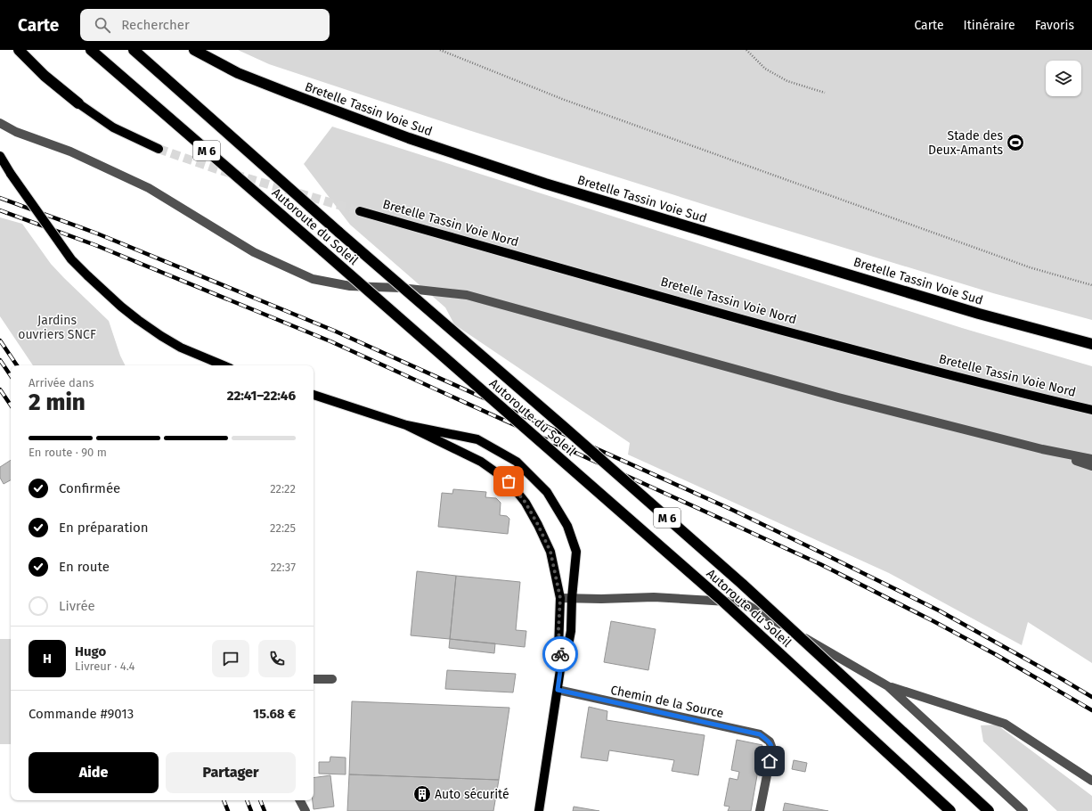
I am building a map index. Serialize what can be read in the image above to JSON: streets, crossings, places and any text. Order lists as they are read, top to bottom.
{
  "streets": {
    "highway": ["Bretelle Tassin Voie Sud", "M 6", "Autoroute du Soleil"],
    "main road": ["Bretelle Tassin Voie Nord"],
    "street": ["Chemin de la Source"]
  },
  "parks": ["Jardins ouvriers SNCF"],
  "places": {
    "sports": ["Stade des Deux-Amants"],
    "building": ["Auto sécurité"]
  },
  "page": {
    "header": "Carte",
    "search": "Rechercher",
    "nav": ["Carte", "Itinéraire", "Favoris"],
    "heading": ["2 min", "Arrivée dans", "22:41–22:46"],
    "panel": [
      "Hugo",
      "Livreur · 4.4",
      "Commande #9013",
      "15.68 €"
    ],
    "bar": "En route · 90 m",
    "list": [
      ["Confirmée", "22:22"],
      ["En préparation", "22:25"],
      ["En route", "22:37"],
      "Livrée"
    ],
    "round": "H",
    "buttons": ["Aide", "Partager"]
  }
}
